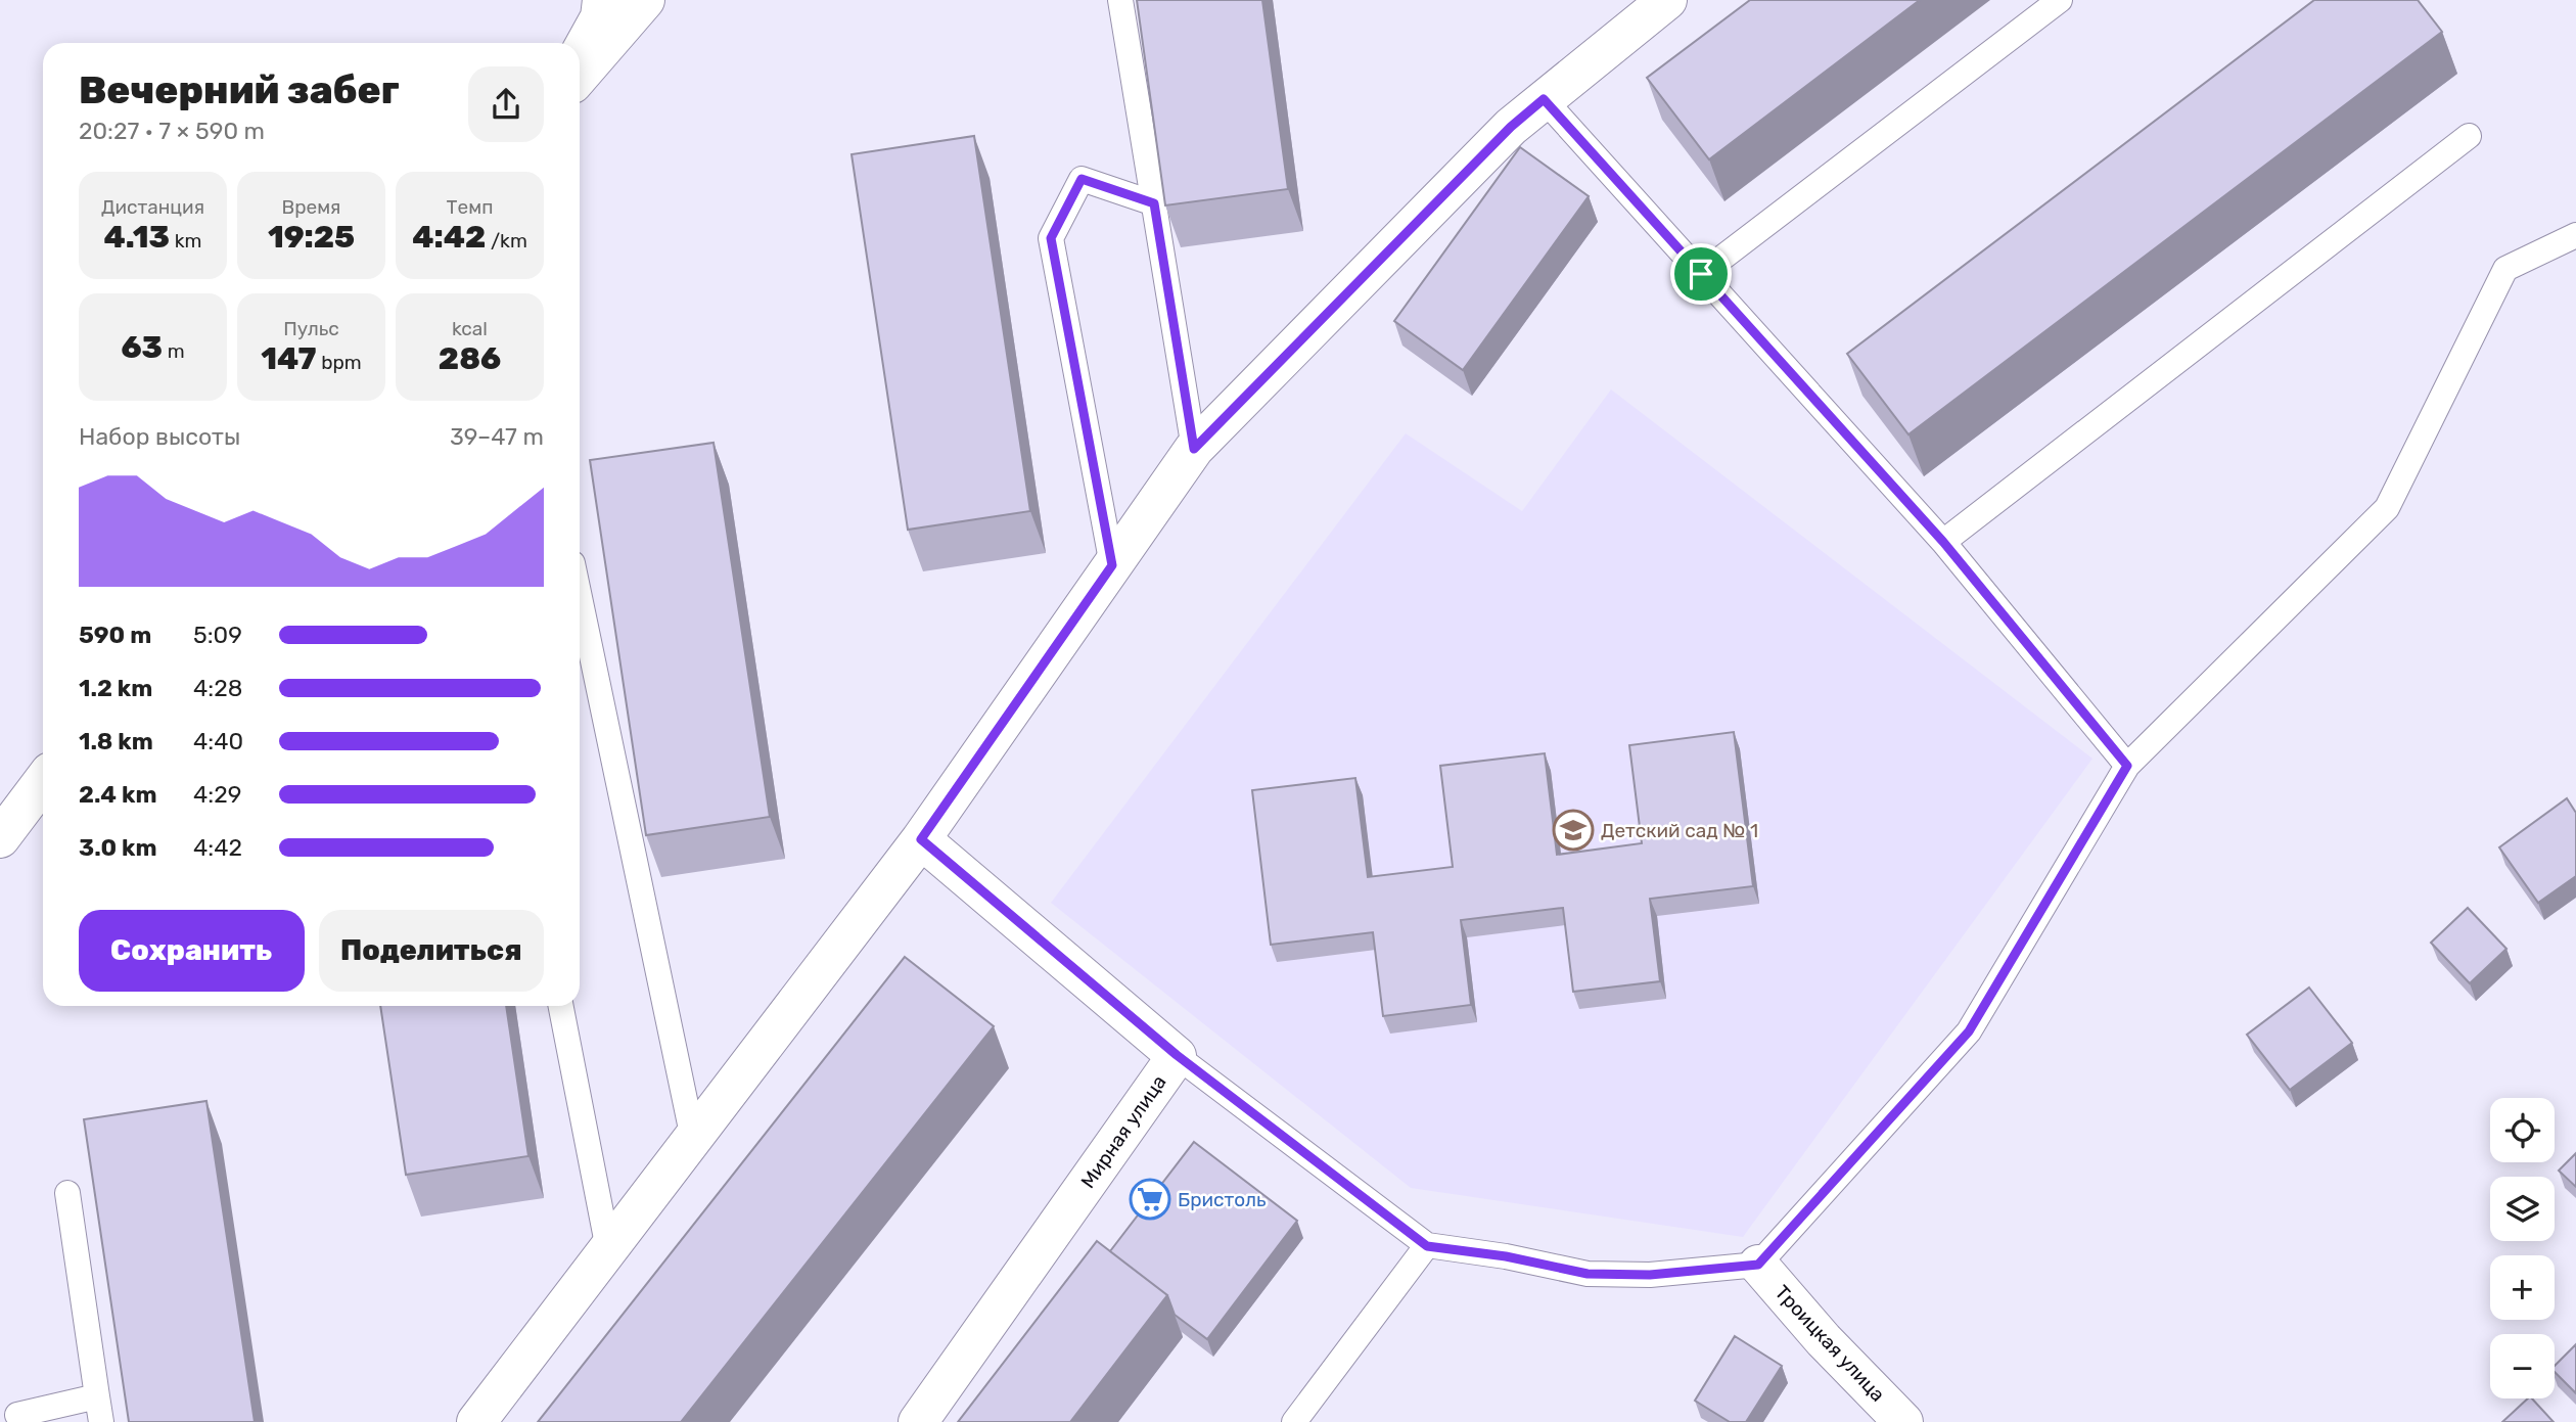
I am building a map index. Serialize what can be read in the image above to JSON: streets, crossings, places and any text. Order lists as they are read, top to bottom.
{
  "streets": {
    "street": ["Мирная улица", "Троицкая улица"]
  },
  "places": {
    "school or university": ["Детский сад № 1"],
    "supermarket": ["Бристоль"]
  },
  "page": {
    "heading": ["Вечерний забег", "20:27 · 7 × 590 m"],
    "stats": [
      ["Дистанция", "4.13 km"],
      ["Время", "19:25"],
      ["Темп", "4:42 /km"],
      ["63 m"],
      ["Пульс", "147 bpm"],
      ["kcal", "286"]
    ],
    "chart": ["Набор высоты", "39–47 m"],
    "list": [
      {
        "name": "590 m",
        "note": "5:09"
      },
      {
        "name": "1.2 km",
        "note": "4:28"
      },
      {
        "name": "1.8 km",
        "note": "4:40"
      },
      {
        "name": "2.4 km",
        "note": "4:29"
      },
      {
        "name": "3.0 km",
        "note": "4:42"
      }
    ],
    "buttons": ["Сохранить", "Поделиться"],
    "map_buttons": ["+", "−"]
  }
}
